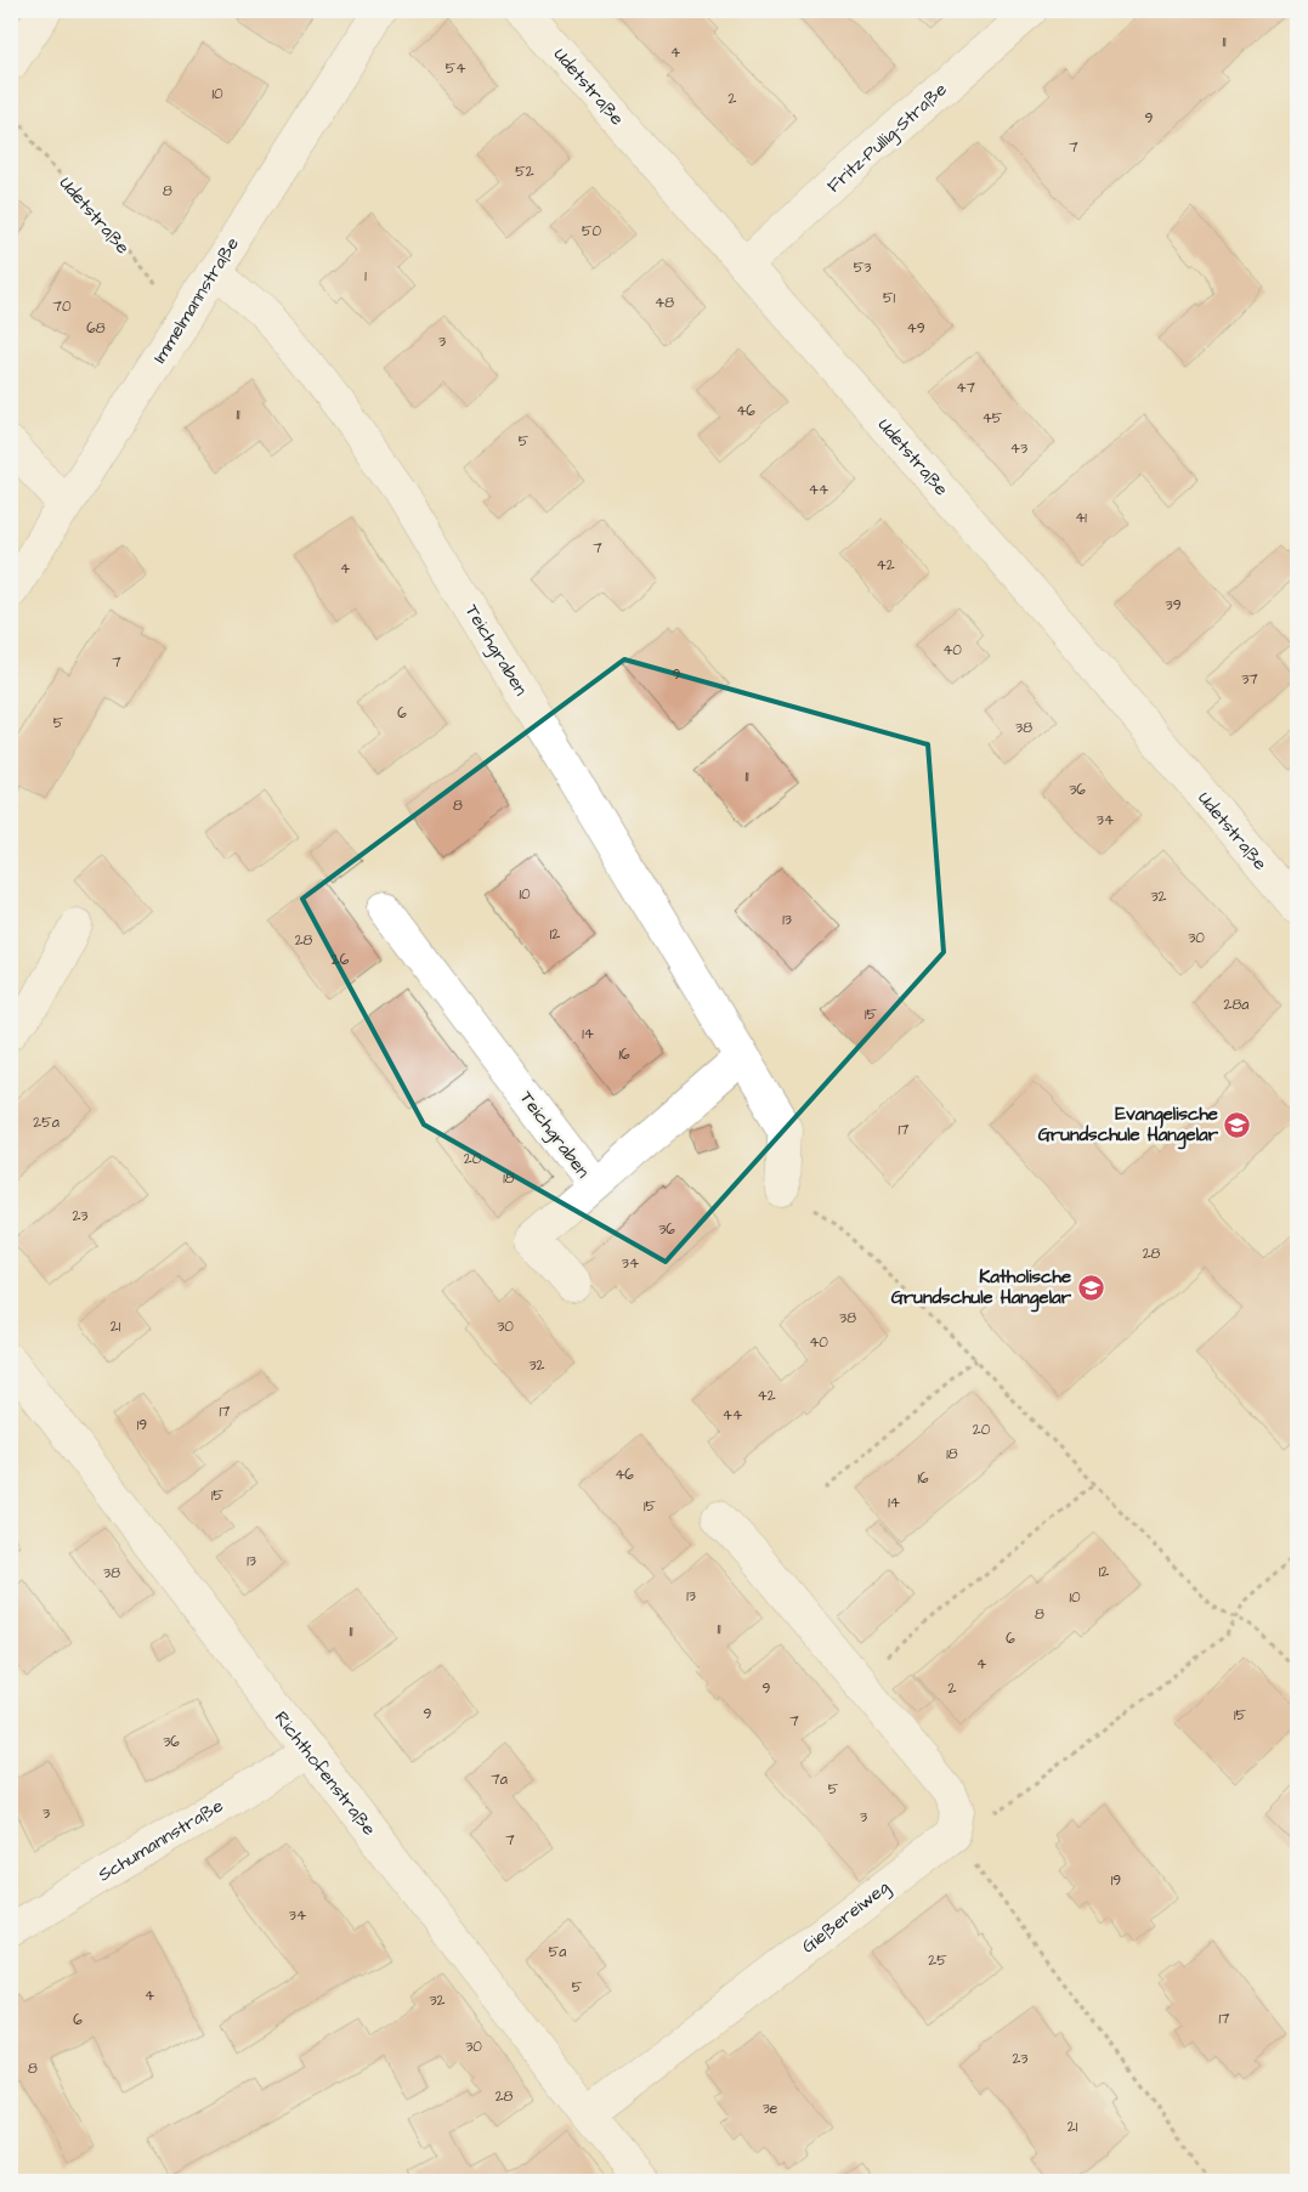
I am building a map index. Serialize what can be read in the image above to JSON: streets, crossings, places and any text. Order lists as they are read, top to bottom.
{
  "streets": {
    "street": [
      "Udetstraße",
      "Fritz-Pullig-Straße",
      "Immelmannstraße",
      "Teichgraben",
      "Richthofenstraße",
      "Schumannstraße",
      "Gießereiweg"
    ]
  },
  "crossings": [
    ["Udetstraße", "Fritz-Pullig-Straße"],
    ["Udetstraße", "Immelmannstraße"],
    ["Immelmannstraße", "Teichgraben"],
    ["Richthofenstraße", "Schumannstraße"],
    ["Richthofenstraße", "Gießereiweg"]
  ],
  "places": {
    "school or university": ["Evangelische Grundschule Hangelar", "Katholische Grundschule Hangelar"]
  },
  "house_numbers": [
    "11",
    "4",
    "54",
    "10",
    "2",
    "9",
    "7",
    "52",
    "8",
    "50",
    "53",
    "1",
    "51",
    "48",
    "70",
    "68",
    "49",
    "3",
    "47",
    "46",
    "11",
    "45",
    "5",
    "43",
    "44",
    "41",
    "7",
    "42",
    "4",
    "39",
    "40",
    "7",
    "9",
    "37",
    "6",
    "5",
    "38",
    "11",
    "36",
    "8",
    "34",
    "10",
    "32",
    "13",
    "12",
    "30",
    "28",
    "26",
    "28a",
    "15",
    "14",
    "16",
    "25a",
    "17",
    "20",
    "18",
    "23",
    "36",
    "28",
    "34",
    "38",
    "21",
    "30",
    "40",
    "32",
    "42",
    "17",
    "44",
    "19",
    "20",
    "18",
    "46",
    "16",
    "15",
    "14",
    "15",
    "13",
    "12",
    "38",
    "13",
    "10",
    "8",
    "11",
    "11",
    "6",
    "4",
    "9",
    "2",
    "9",
    "15",
    "7",
    "36",
    "7a",
    "5",
    "3",
    "3",
    "7",
    "19",
    "34",
    "5a",
    "25",
    "5",
    "4",
    "32",
    "17",
    "6",
    "30",
    "23",
    "8",
    "28",
    "3e",
    "21"
  ]
}
